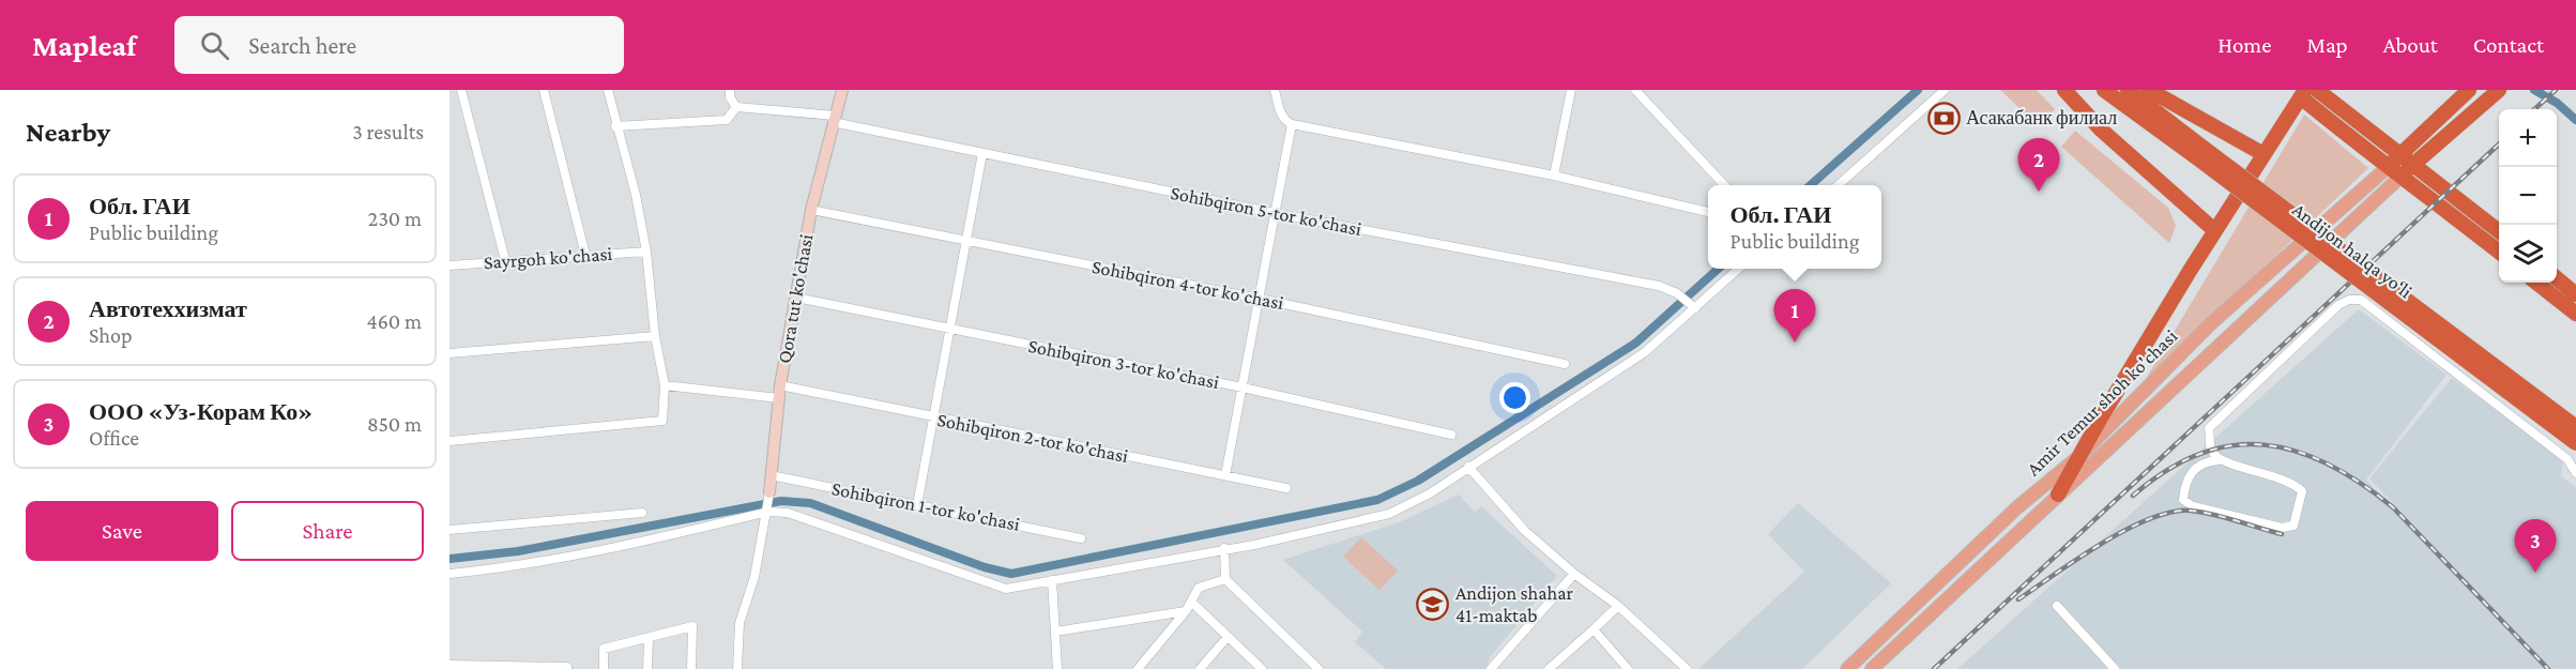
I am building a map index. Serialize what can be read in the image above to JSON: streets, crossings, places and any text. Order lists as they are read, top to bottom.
{
  "streets": {
    "highway": ["Andijon halqa yo‘li"],
    "main road": ["Amir Temur shoh ko'chasi"],
    "street": [
      "Sohibqiron 5-tor ko'chasi",
      "Sayrgoh ko'chasi",
      "Sohibqiron 4-tor ko'chasi",
      "Qora tut ko'chasi",
      "Sohibqiron 3-tor ko'chasi",
      "Sohibqiron 2-tor ko'chasi",
      "Sohibqiron 1-tor ko'chasi"
    ]
  },
  "crossings": [
    ["Sohibqiron 5-tor ko'chasi", "Qora tut ko'chasi"],
    ["Sohibqiron 4-tor ko'chasi", "Qora tut ko'chasi"],
    ["Qora tut ko'chasi", "Sohibqiron 3-tor ko'chasi"],
    ["Qora tut ko'chasi", "Sohibqiron 2-tor ko'chasi"],
    ["Qora tut ko'chasi", "Sohibqiron 1-tor ko'chasi"]
  ],
  "places": {
    "bank": ["Асакабанк филиал"],
    "school or university": ["Andijon shahar 41-maktab"]
  },
  "page": {
    "header": "Mapleaf",
    "search": "Search here",
    "nav": [
      "Home",
      "Map",
      "About",
      "Contact"
    ],
    "heading": ["Nearby", "3 results"],
    "map_buttons": ["+", "−"],
    "pins": ["2", "1", "3"],
    "list": [
      {
        "mark": "1",
        "name": "Обл. ГАИ",
        "note": "Public building",
        "value": "230 m"
      },
      {
        "mark": "2",
        "name": "Автотеххизмат",
        "note": "Shop",
        "value": "460 m"
      },
      {
        "mark": "3",
        "name": "ООО «Уз-Корам Ко»",
        "note": "Office",
        "value": "850 m"
      }
    ],
    "popup": ["Обл. ГАИ", "Public building"],
    "buttons": ["Save", "Share"]
  }
}
